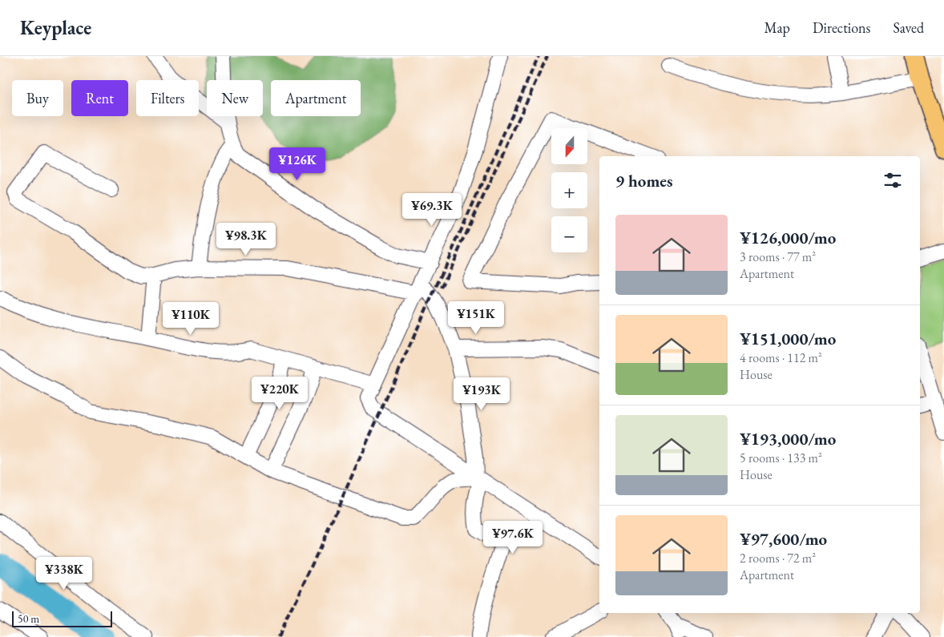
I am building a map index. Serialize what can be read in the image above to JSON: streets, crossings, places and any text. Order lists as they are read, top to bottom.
{
  "scale_bar": "50 m",
  "north": "bottom",
  "page": {
    "header": "Keyplace",
    "nav": ["Map", "Directions", "Saved"],
    "chip": [
      "Buy",
      "Rent",
      "Filters",
      "New",
      "Apartment"
    ],
    "map_buttons": ["+", "−"],
    "price": [
      "¥126K",
      "¥69.3K",
      "¥98.3K",
      "¥151K",
      "¥110K",
      "¥220K",
      "¥193K",
      "¥97.6K",
      "¥338K"
    ],
    "heading": "9 homes",
    "list": [
      {
        "name": "¥126,000/mo",
        "note": "3 rooms · 77 m² · Apartment"
      },
      {
        "name": "¥151,000/mo",
        "note": "4 rooms · 112 m² · House"
      },
      {
        "name": "¥193,000/mo",
        "note": "5 rooms · 133 m² · House"
      },
      {
        "name": "¥97,600/mo",
        "note": "2 rooms · 72 m² · Apartment"
      }
    ],
    "scale": "50 m"
  }
}
